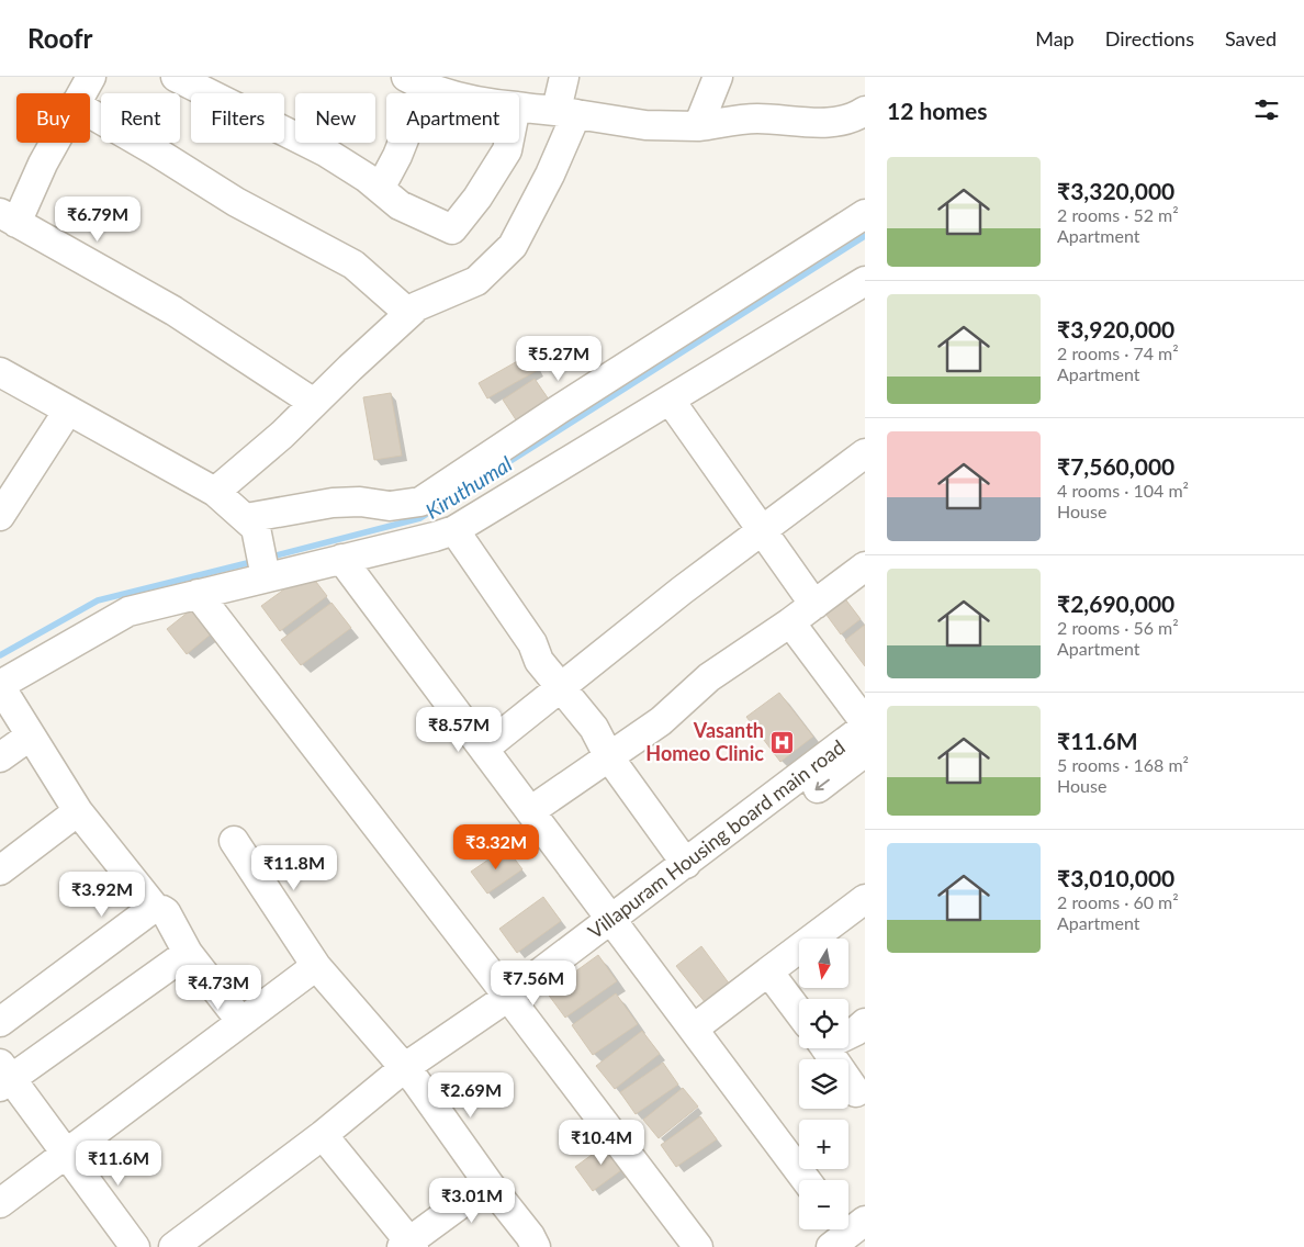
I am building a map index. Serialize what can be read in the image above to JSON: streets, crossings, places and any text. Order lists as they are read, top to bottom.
{
  "streets": {
    "street": ["Villapuram Housing board main road"]
  },
  "water": ["Kiruthumal"],
  "places": {
    "hospital": ["Vasanth Homeo Clinic"]
  },
  "north": "bottom",
  "page": {
    "header": "Roofr",
    "nav": ["Map", "Directions", "Saved"],
    "heading": "12 homes",
    "chip": [
      "Buy",
      "Rent",
      "Filters",
      "New",
      "Apartment"
    ],
    "list": [
      {
        "name": "₹3,320,000",
        "note": "2 rooms · 52 m² · Apartment"
      },
      {
        "name": "₹3,920,000",
        "note": "2 rooms · 74 m² · Apartment"
      },
      {
        "name": "₹7,560,000",
        "note": "4 rooms · 104 m² · House"
      },
      {
        "name": "₹2,690,000",
        "note": "2 rooms · 56 m² · Apartment"
      },
      {
        "name": "₹11.6M",
        "note": "5 rooms · 168 m² · House"
      },
      {
        "name": "₹3,010,000",
        "note": "2 rooms · 60 m² · Apartment"
      }
    ],
    "price": [
      "₹6.79M",
      "₹5.27M",
      "₹8.57M",
      "₹3.32M",
      "₹11.8M",
      "₹3.92M",
      "₹7.56M",
      "₹4.73M",
      "₹2.69M",
      "₹10.4M",
      "₹11.6M",
      "₹3.01M"
    ],
    "map_buttons": ["+", "−"]
  }
}
